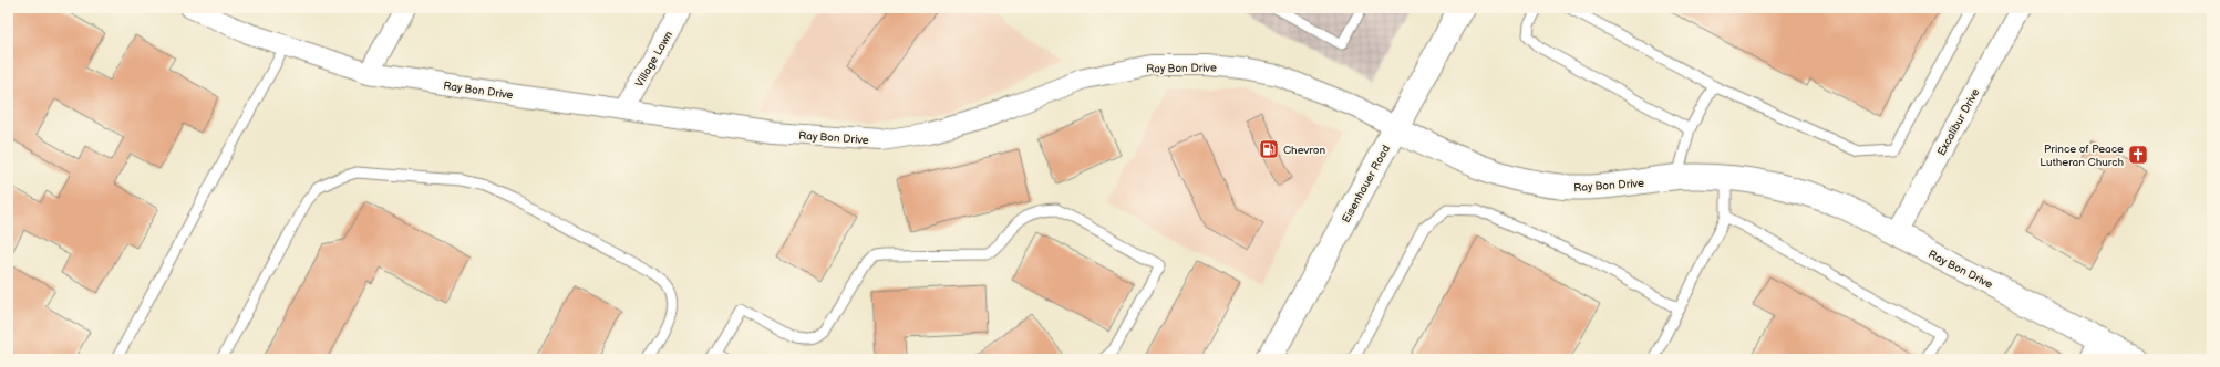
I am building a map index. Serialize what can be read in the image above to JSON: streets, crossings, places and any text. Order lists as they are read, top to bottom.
{
  "streets": {
    "street": [
      "Village Lawn",
      "Ray Bon Drive",
      "Excalibur Drive",
      "Eisenhauer Road"
    ]
  },
  "crossings": [
    ["Village Lawn", "Ray Bon Drive"],
    ["Ray Bon Drive", "Excalibur Drive"],
    ["Ray Bon Drive", "Eisenhauer Road"]
  ],
  "places": {
    "fuel station": ["Chevron"],
    "church": ["Prince of Peace Lutheran Church"]
  }
}
